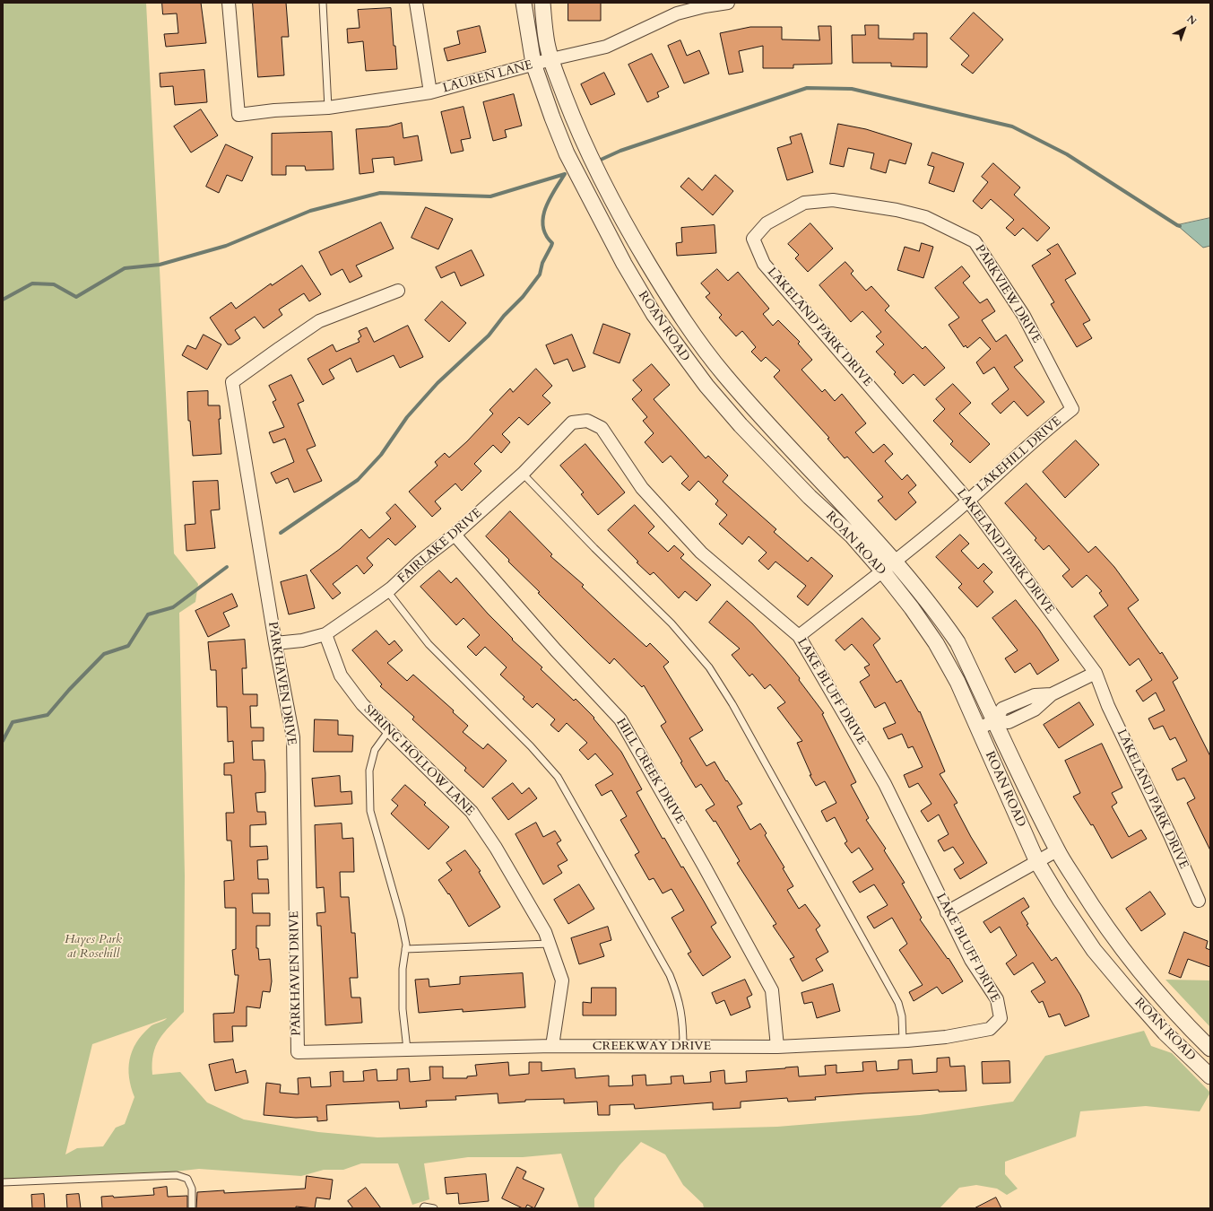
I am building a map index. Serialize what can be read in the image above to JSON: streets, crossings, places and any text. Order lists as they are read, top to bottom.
{
  "streets": {
    "street": [
      "LAUREN LANE",
      "PARKVIEW DRIVE",
      "ROAN ROAD",
      "LAKELAND PARK DRIVE",
      "LAKEHILL DRIVE",
      "FAIRLAKE DRIVE",
      "PARKHAVEN DRIVE",
      "LAKE BLUFF DRIVE",
      "SPRING HOLLOW LANE",
      "HILL CREEK DRIVE",
      "CREEKWAY DRIVE"
    ]
  },
  "crossings": [
    ["LAUREN LANE", "ROAN ROAD"],
    ["PARKVIEW DRIVE", "LAKELAND PARK DRIVE"],
    ["PARKVIEW DRIVE", "LAKEHILL DRIVE"],
    ["ROAN ROAD", "LAKEHILL DRIVE"],
    ["LAKELAND PARK DRIVE", "LAKEHILL DRIVE"],
    ["LAKEHILL DRIVE", "LAKE BLUFF DRIVE"],
    ["FAIRLAKE DRIVE", "PARKHAVEN DRIVE"],
    ["FAIRLAKE DRIVE", "LAKE BLUFF DRIVE"],
    ["FAIRLAKE DRIVE", "SPRING HOLLOW LANE"],
    ["FAIRLAKE DRIVE", "HILL CREEK DRIVE"],
    ["PARKHAVEN DRIVE", "CREEKWAY DRIVE"],
    ["LAKE BLUFF DRIVE", "CREEKWAY DRIVE"],
    ["SPRING HOLLOW LANE", "CREEKWAY DRIVE"],
    ["HILL CREEK DRIVE", "CREEKWAY DRIVE"]
  ],
  "parks": ["Hayes Park at Rosehill"],
  "north": "top right"
}
